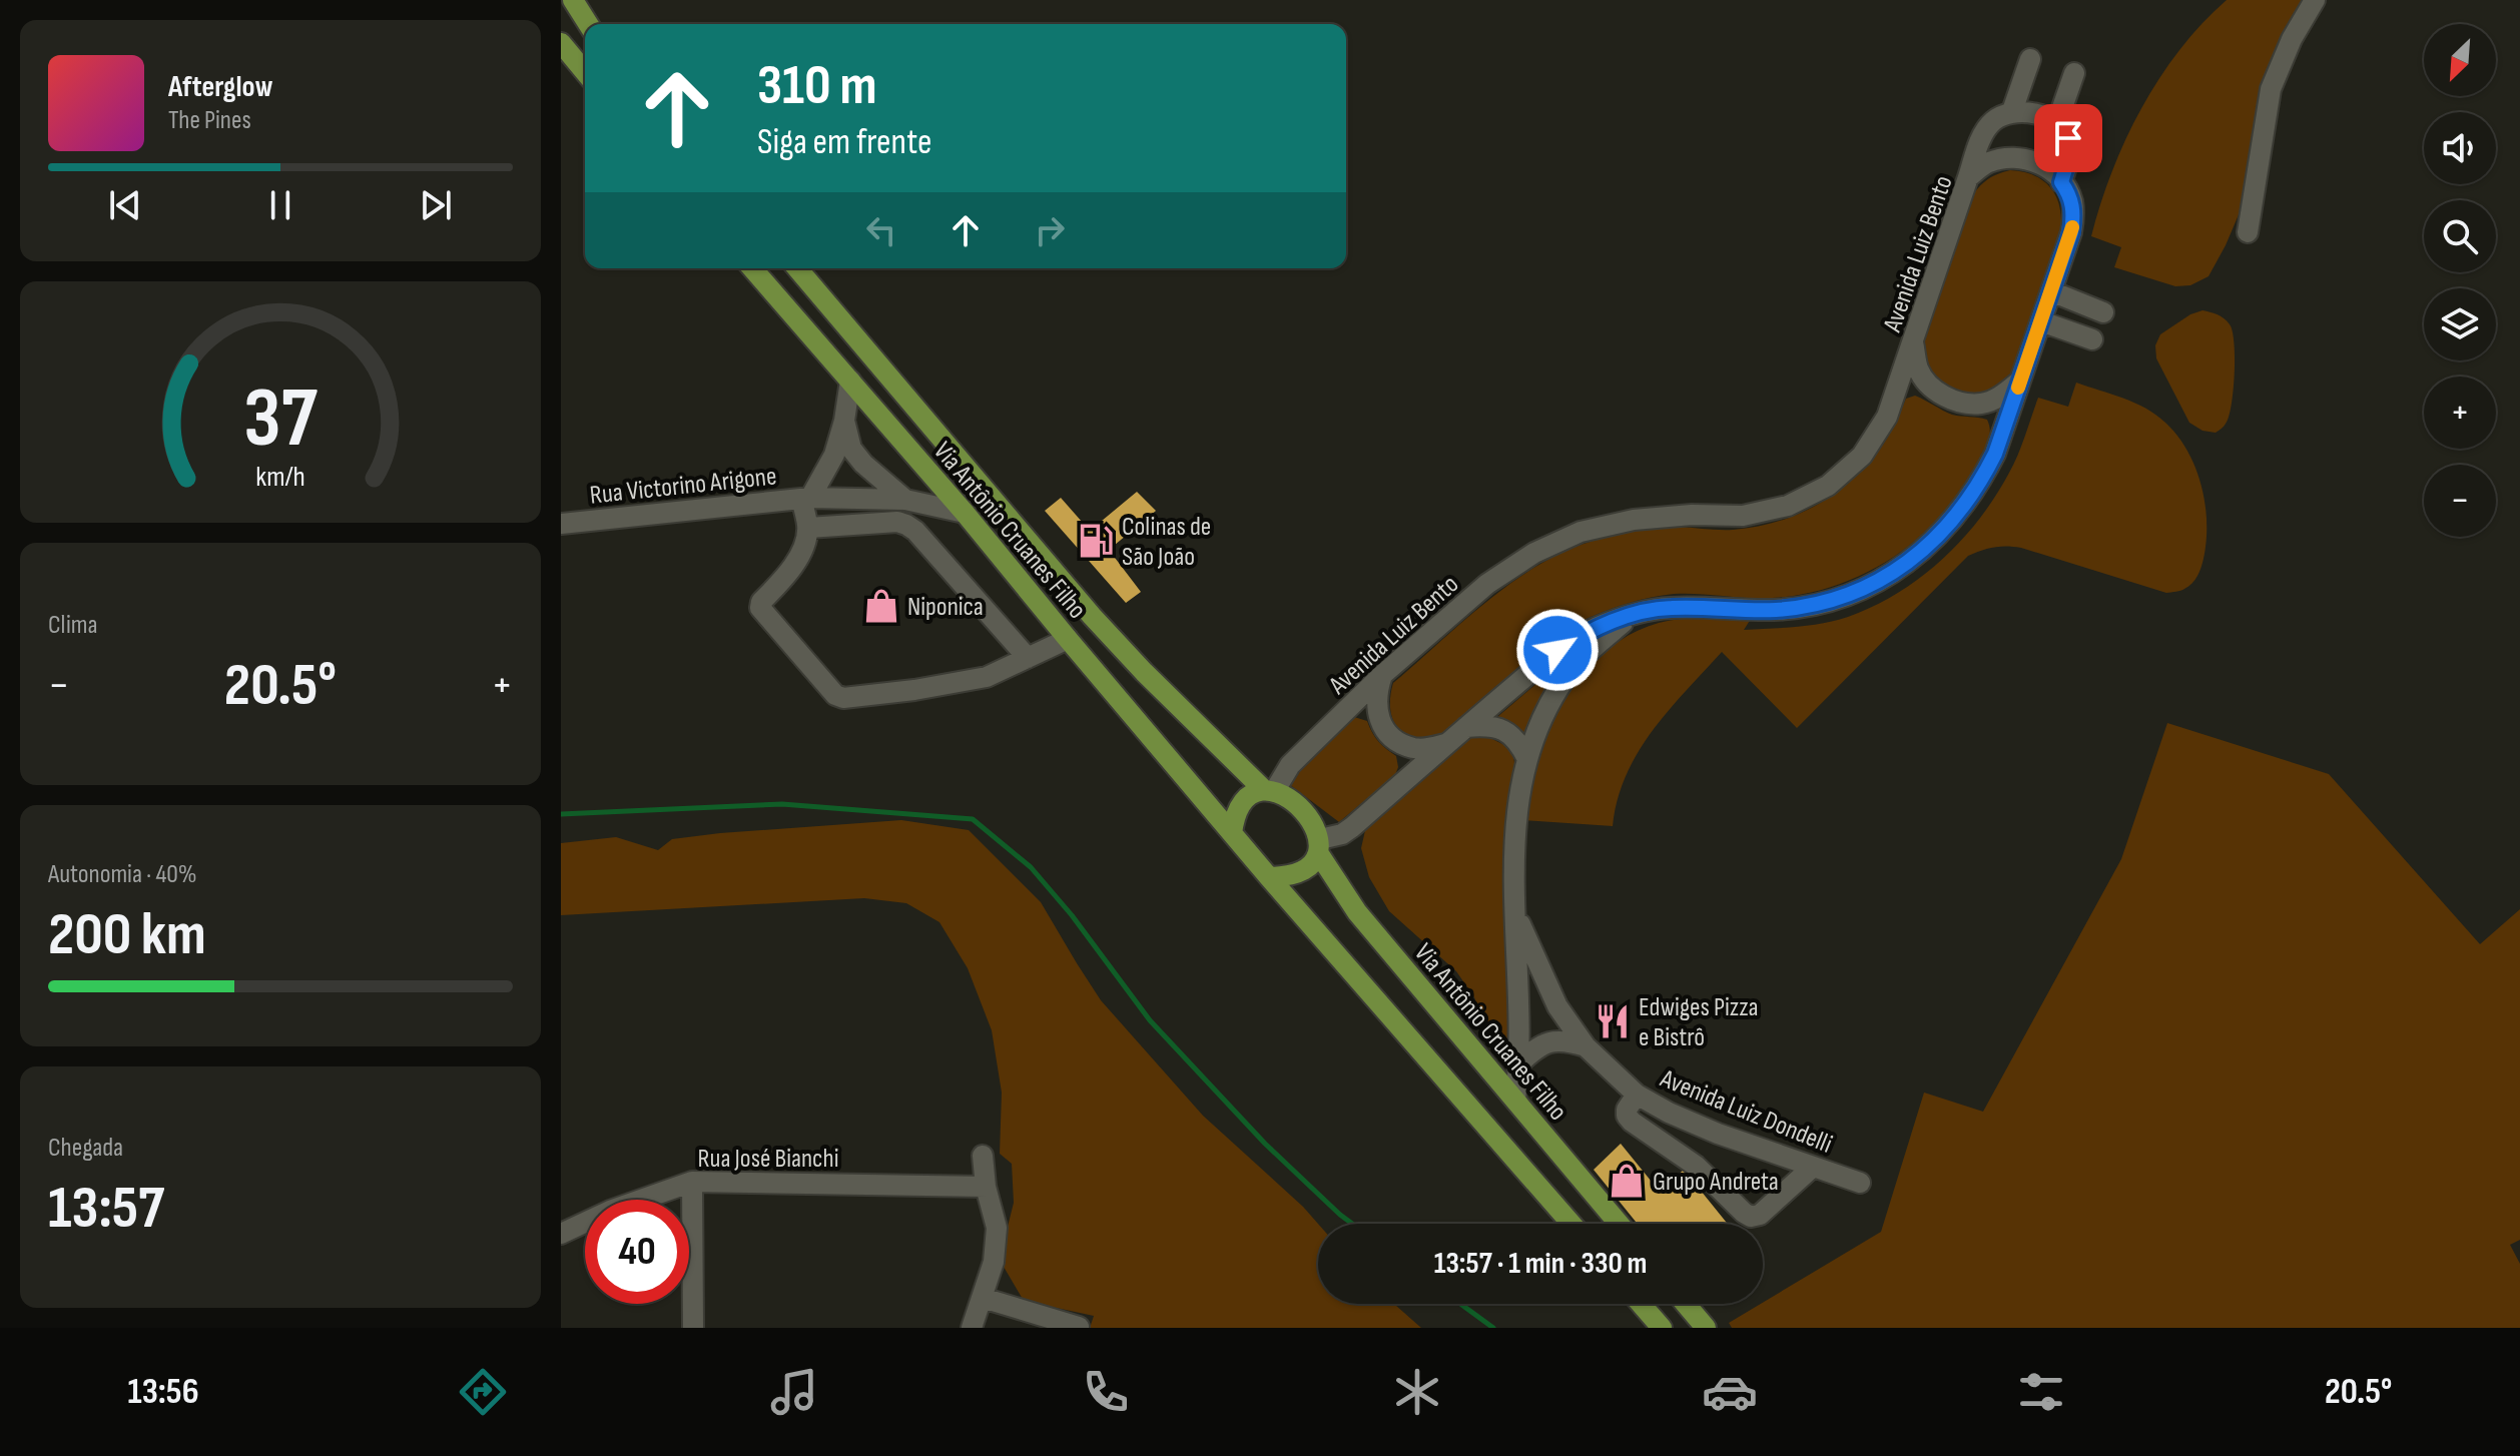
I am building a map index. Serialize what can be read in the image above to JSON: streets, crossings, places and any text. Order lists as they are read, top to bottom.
{
  "streets": {
    "main road": ["Via Antônio Cruanes Filho"],
    "street": [
      "Avenida Luiz Bento",
      "Rua Victorino Arigone",
      "Avenida Luiz Dondelli",
      "Rua José Bianchi"
    ]
  },
  "crossings": [
    ["Avenida Luiz Bento", "Via Antônio Cruanes Filho"],
    ["Rua Victorino Arigone", "Via Antônio Cruanes Filho"],
    ["Via Antônio Cruanes Filho", "Avenida Luiz Dondelli"]
  ],
  "places": {
    "fuel station": ["Colinas de São João"],
    "shop": ["Niponica", "Grupo Andreta"],
    "restaurant": ["Edwiges Pizza e Bistrô"]
  },
  "north": "bottom left",
  "page": {
    "map_buttons": ["+", "−"],
    "turn": ["310 m", "Siga em frente"],
    "song": ["Afterglow", "The Pines"],
    "tile": [
      "Clima",
      ["Autonomia · 40%", "200 km"],
      ["Chegada", "13:57"]
    ],
    "heat": ["−", "20.5°", "+"],
    "limit": "40",
    "trip": "13:57 · 1 min · 330 m",
    "tabs": ["13:56", "20.5°"],
    "gauge": ["37", "km/h"]
  }
}
